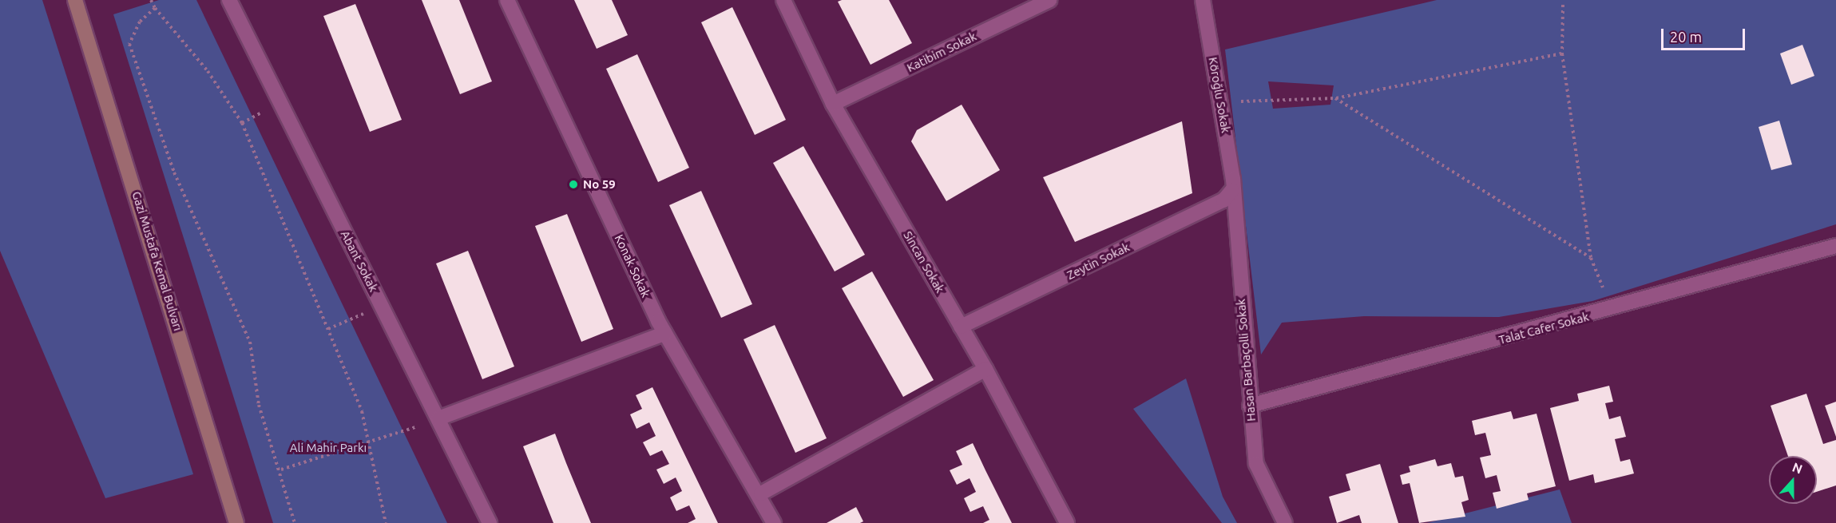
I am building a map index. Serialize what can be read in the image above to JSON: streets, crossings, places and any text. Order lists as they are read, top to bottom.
{
  "streets": {
    "main road": ["Gazi Mustafa Kemal Bulvarı"],
    "street": [
      "Katibim Sokak",
      "Köroğlu Sokak",
      "Abant Sokak",
      "Zeytin Sokak",
      "Sincan Sokak",
      "Konak Sokak",
      "Talat Cafer Sokak",
      "Hasan Barbaçolli Sokak"
    ]
  },
  "crossings": [
    ["Katibim Sokak", "Sincan Sokak"],
    ["Köroğlu Sokak", "Zeytin Sokak"],
    ["Köroğlu Sokak", "Hasan Barbaçolli Sokak"],
    ["Zeytin Sokak", "Sincan Sokak"],
    ["Zeytin Sokak", "Hasan Barbaçolli Sokak"],
    ["Talat Cafer Sokak", "Hasan Barbaçolli Sokak"]
  ],
  "parks": ["Ali Mahir Parkı"],
  "places": ["No 59"],
  "scale_bar": "20 m",
  "north": "top"
}
